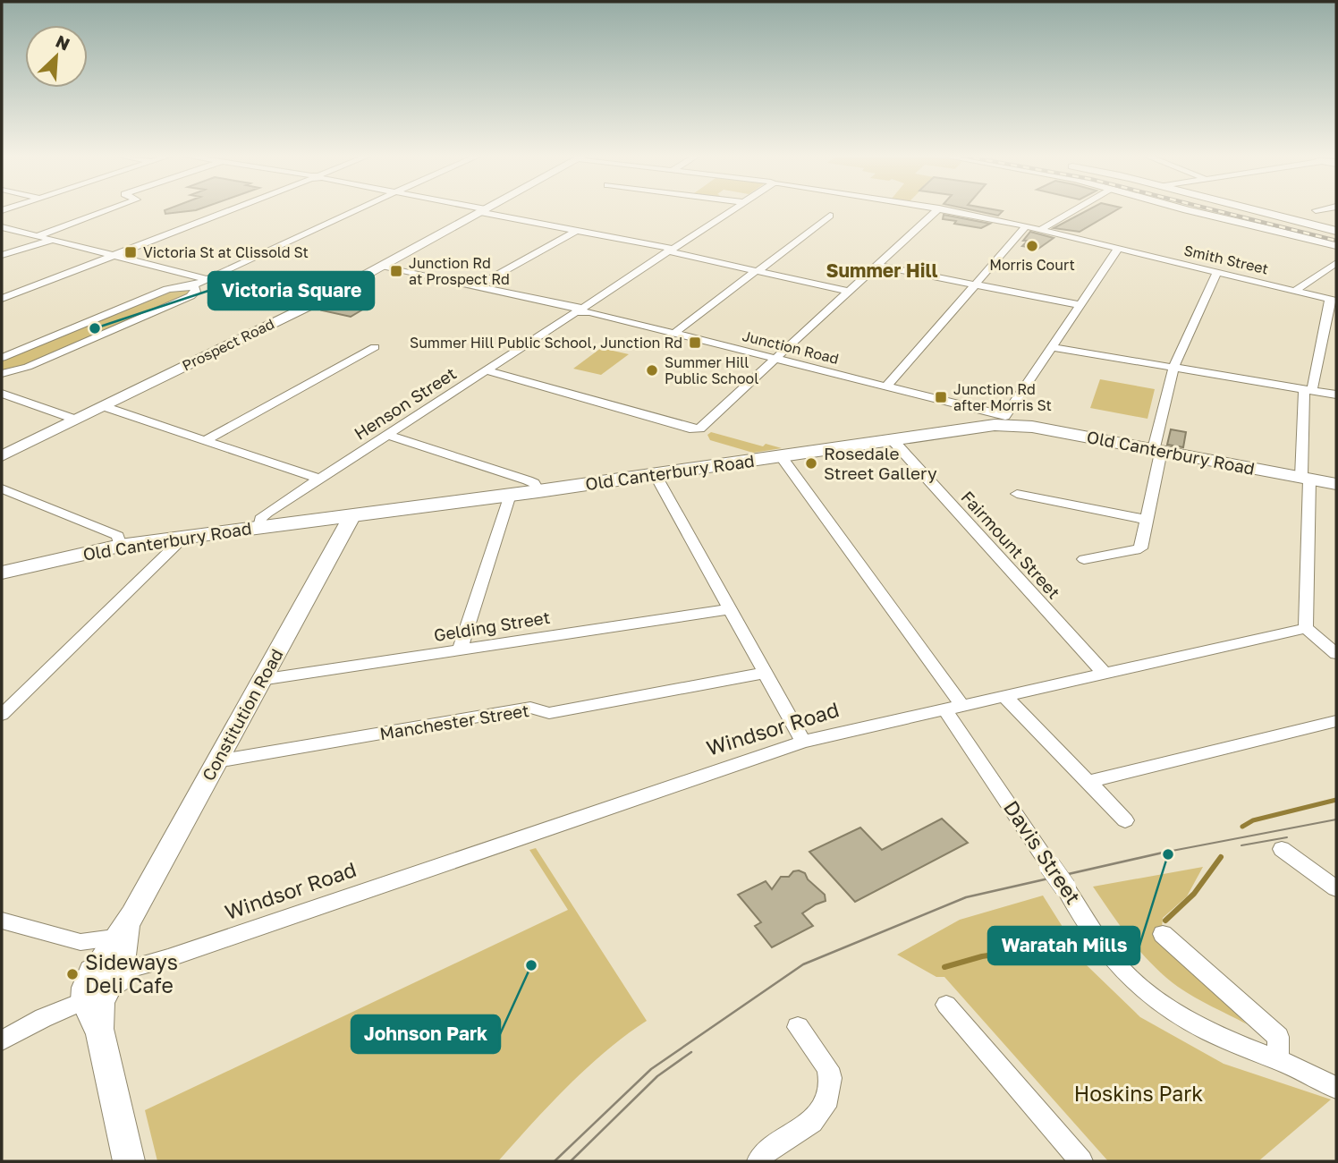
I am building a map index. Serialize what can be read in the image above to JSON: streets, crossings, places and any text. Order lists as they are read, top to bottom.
{
  "streets": {
    "main road": ["Old Canterbury Road"],
    "street": [
      "Smith Street",
      "Prospect Road",
      "Junction Road",
      "Henson Street",
      "Fairmount Street",
      "Gelding Street",
      "Constitution Road",
      "Manchester Street",
      "Windsor Road",
      "Davis Street"
    ]
  },
  "crossings": [
    ["Prospect Road", "Junction Road"],
    ["Junction Road", "Henson Street"],
    ["Junction Road", "Old Canterbury Road"],
    ["Henson Street", "Old Canterbury Road"],
    ["Old Canterbury Road", "Fairmount Street"],
    ["Old Canterbury Road", "Constitution Road"],
    ["Old Canterbury Road", "Davis Street"],
    ["Fairmount Street", "Windsor Road"],
    ["Gelding Street", "Constitution Road"],
    ["Constitution Road", "Manchester Street"],
    ["Constitution Road", "Windsor Road"],
    ["Windsor Road", "Davis Street"]
  ],
  "districts": ["Summer Hill"],
  "parks": ["Hoskins Park"],
  "places": {
    "other": [
      "Morris Court",
      "Victoria Square",
      "Summer Hill Public School",
      "Rosedale Street Gallery",
      "Waratah Mills",
      "Johnson Park",
      "Sideways Deli Cafe"
    ],
    "transit": [
      "Victoria St at Clissold St",
      "Junction Rd at Prospect Rd",
      "Summer Hill Public School, Junction Rd",
      "Junction Rd after Morris St"
    ]
  },
  "north": "top right"
}
